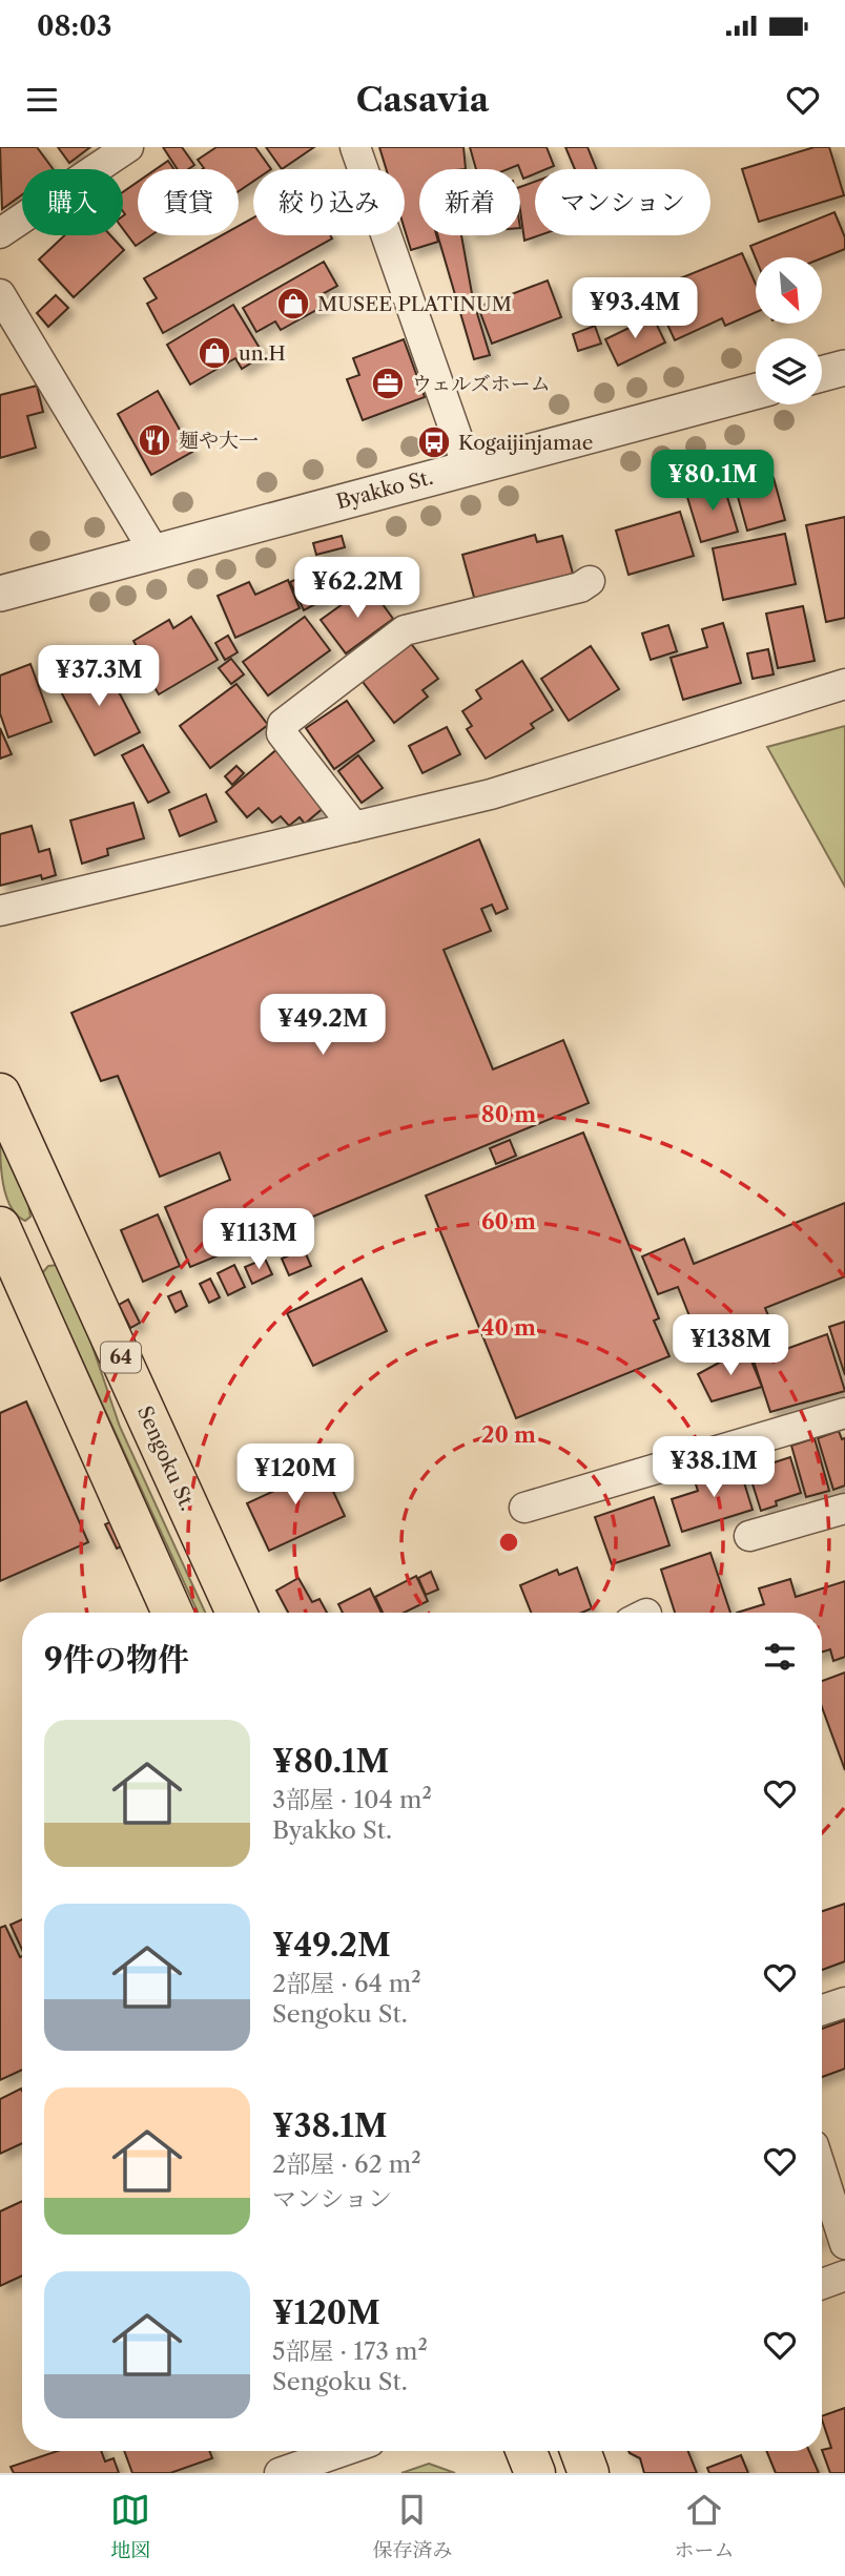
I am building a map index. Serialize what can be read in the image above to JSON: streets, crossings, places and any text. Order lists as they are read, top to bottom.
{
  "streets": {
    "main road": ["64", "Sengoku St."],
    "street": ["Byakko St."]
  },
  "places": {
    "shop": ["MUSEE PLATINUM", "un.H"],
    "office": ["ウェルズホーム"],
    "restaurant": ["麺や大一"],
    "bus stop": ["Kogaijinjamae"]
  },
  "north": "bottom right",
  "page": {
    "status": "08:03",
    "header": "Casavia",
    "chip": [
      "購入",
      "賃貸",
      "絞り込み",
      "新着",
      "マンション"
    ],
    "price": [
      "¥93.4M",
      "¥80.1M",
      "¥62.2M",
      "¥37.3M",
      "¥49.2M",
      "¥113M",
      "¥138M",
      "¥38.1M",
      "¥120M"
    ],
    "heading": "9件の物件",
    "list": [
      {
        "name": "¥80.1M",
        "note": "3部屋 · 104 m² · Byakko St."
      },
      {
        "name": "¥49.2M",
        "note": "2部屋 · 64 m² · Sengoku St."
      },
      {
        "name": "¥38.1M",
        "note": "2部屋 · 62 m² · マンション"
      },
      {
        "name": "¥120M",
        "note": "5部屋 · 173 m² · Sengoku St."
      }
    ],
    "tabs": ["地図", "保存済み", "ホーム"]
  },
  "rings": [
    "80 m",
    "60 m",
    "40 m",
    "20 m"
  ]
}
